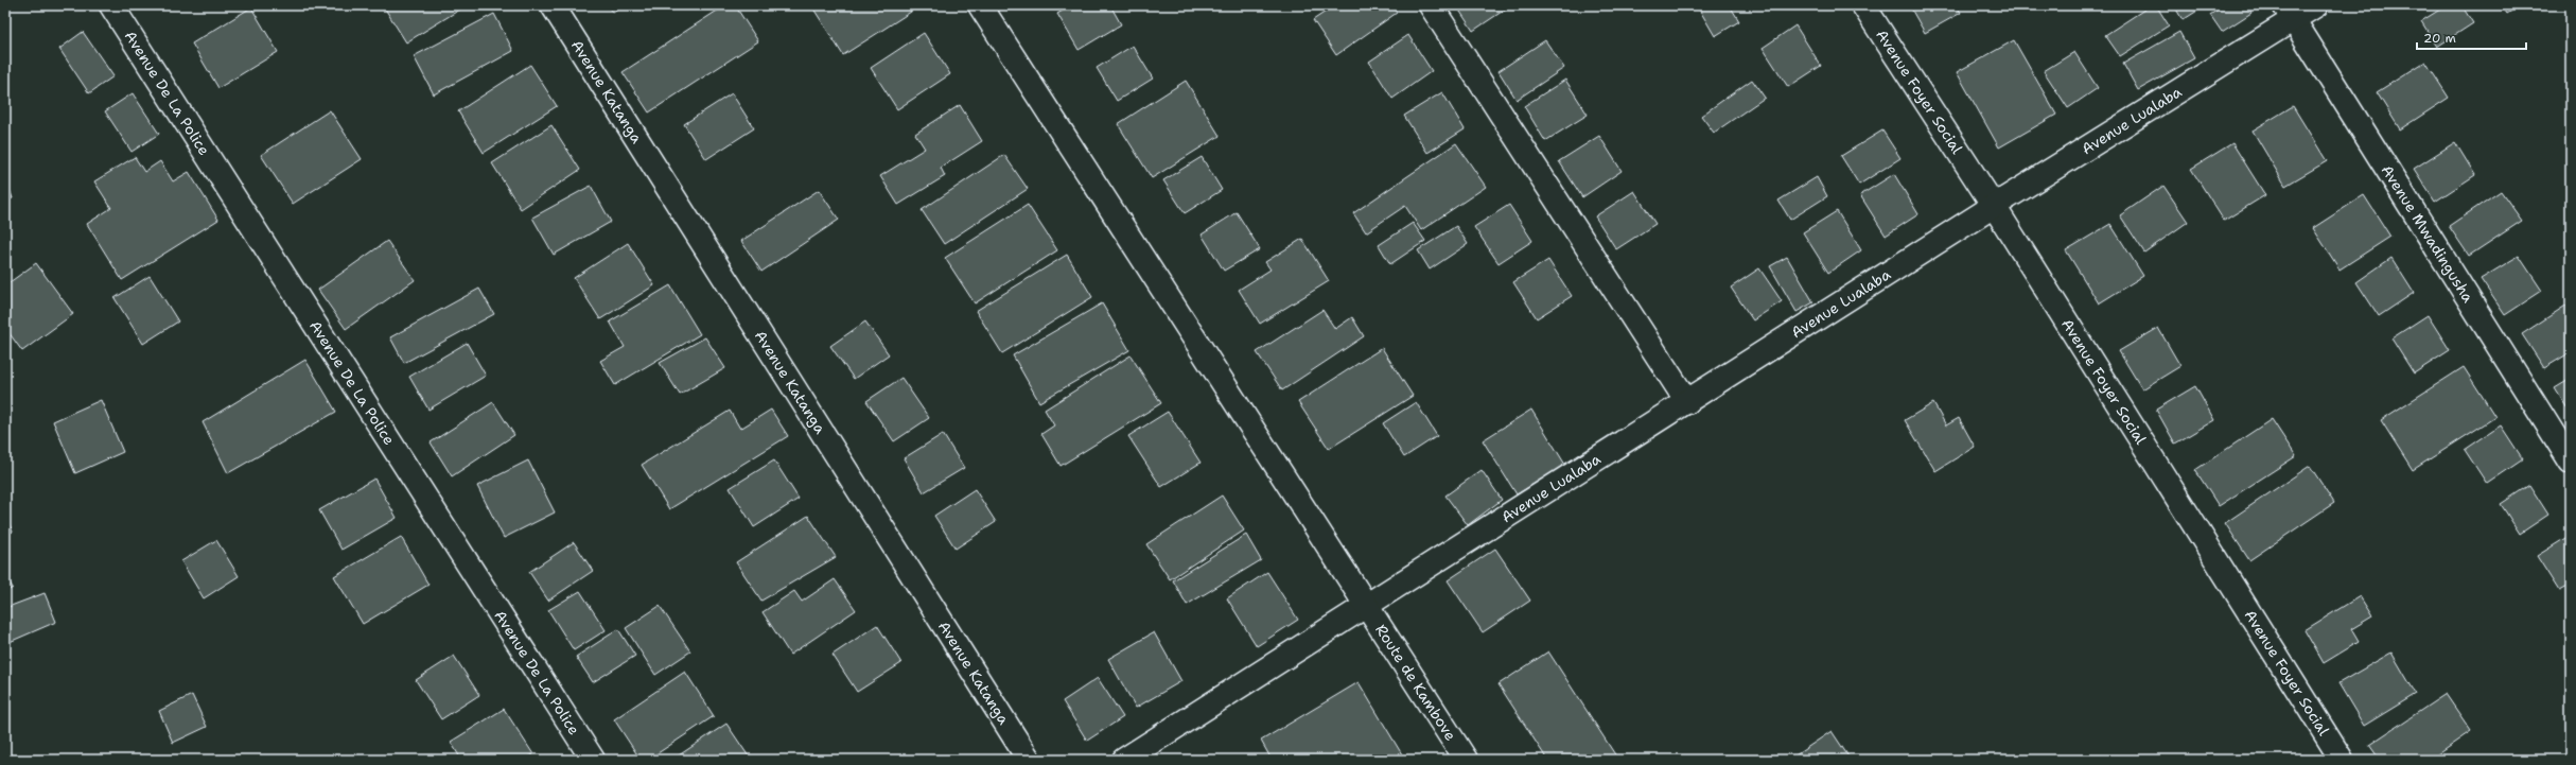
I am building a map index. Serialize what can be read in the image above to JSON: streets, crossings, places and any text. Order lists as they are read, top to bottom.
{
  "streets": {
    "street": [
      "Avenue Katanga",
      "Avenue Foyer Social",
      "Avenue De La Police",
      "Avenue Lualaba",
      "Avenue Mwadingusha",
      "Route de Kambove"
    ]
  },
  "crossings": [
    ["Avenue Foyer Social", "Avenue Lualaba"],
    ["Avenue Lualaba", "Avenue Mwadingusha"],
    ["Avenue Lualaba", "Route de Kambove"]
  ],
  "scale_bar": "20 m"
}
